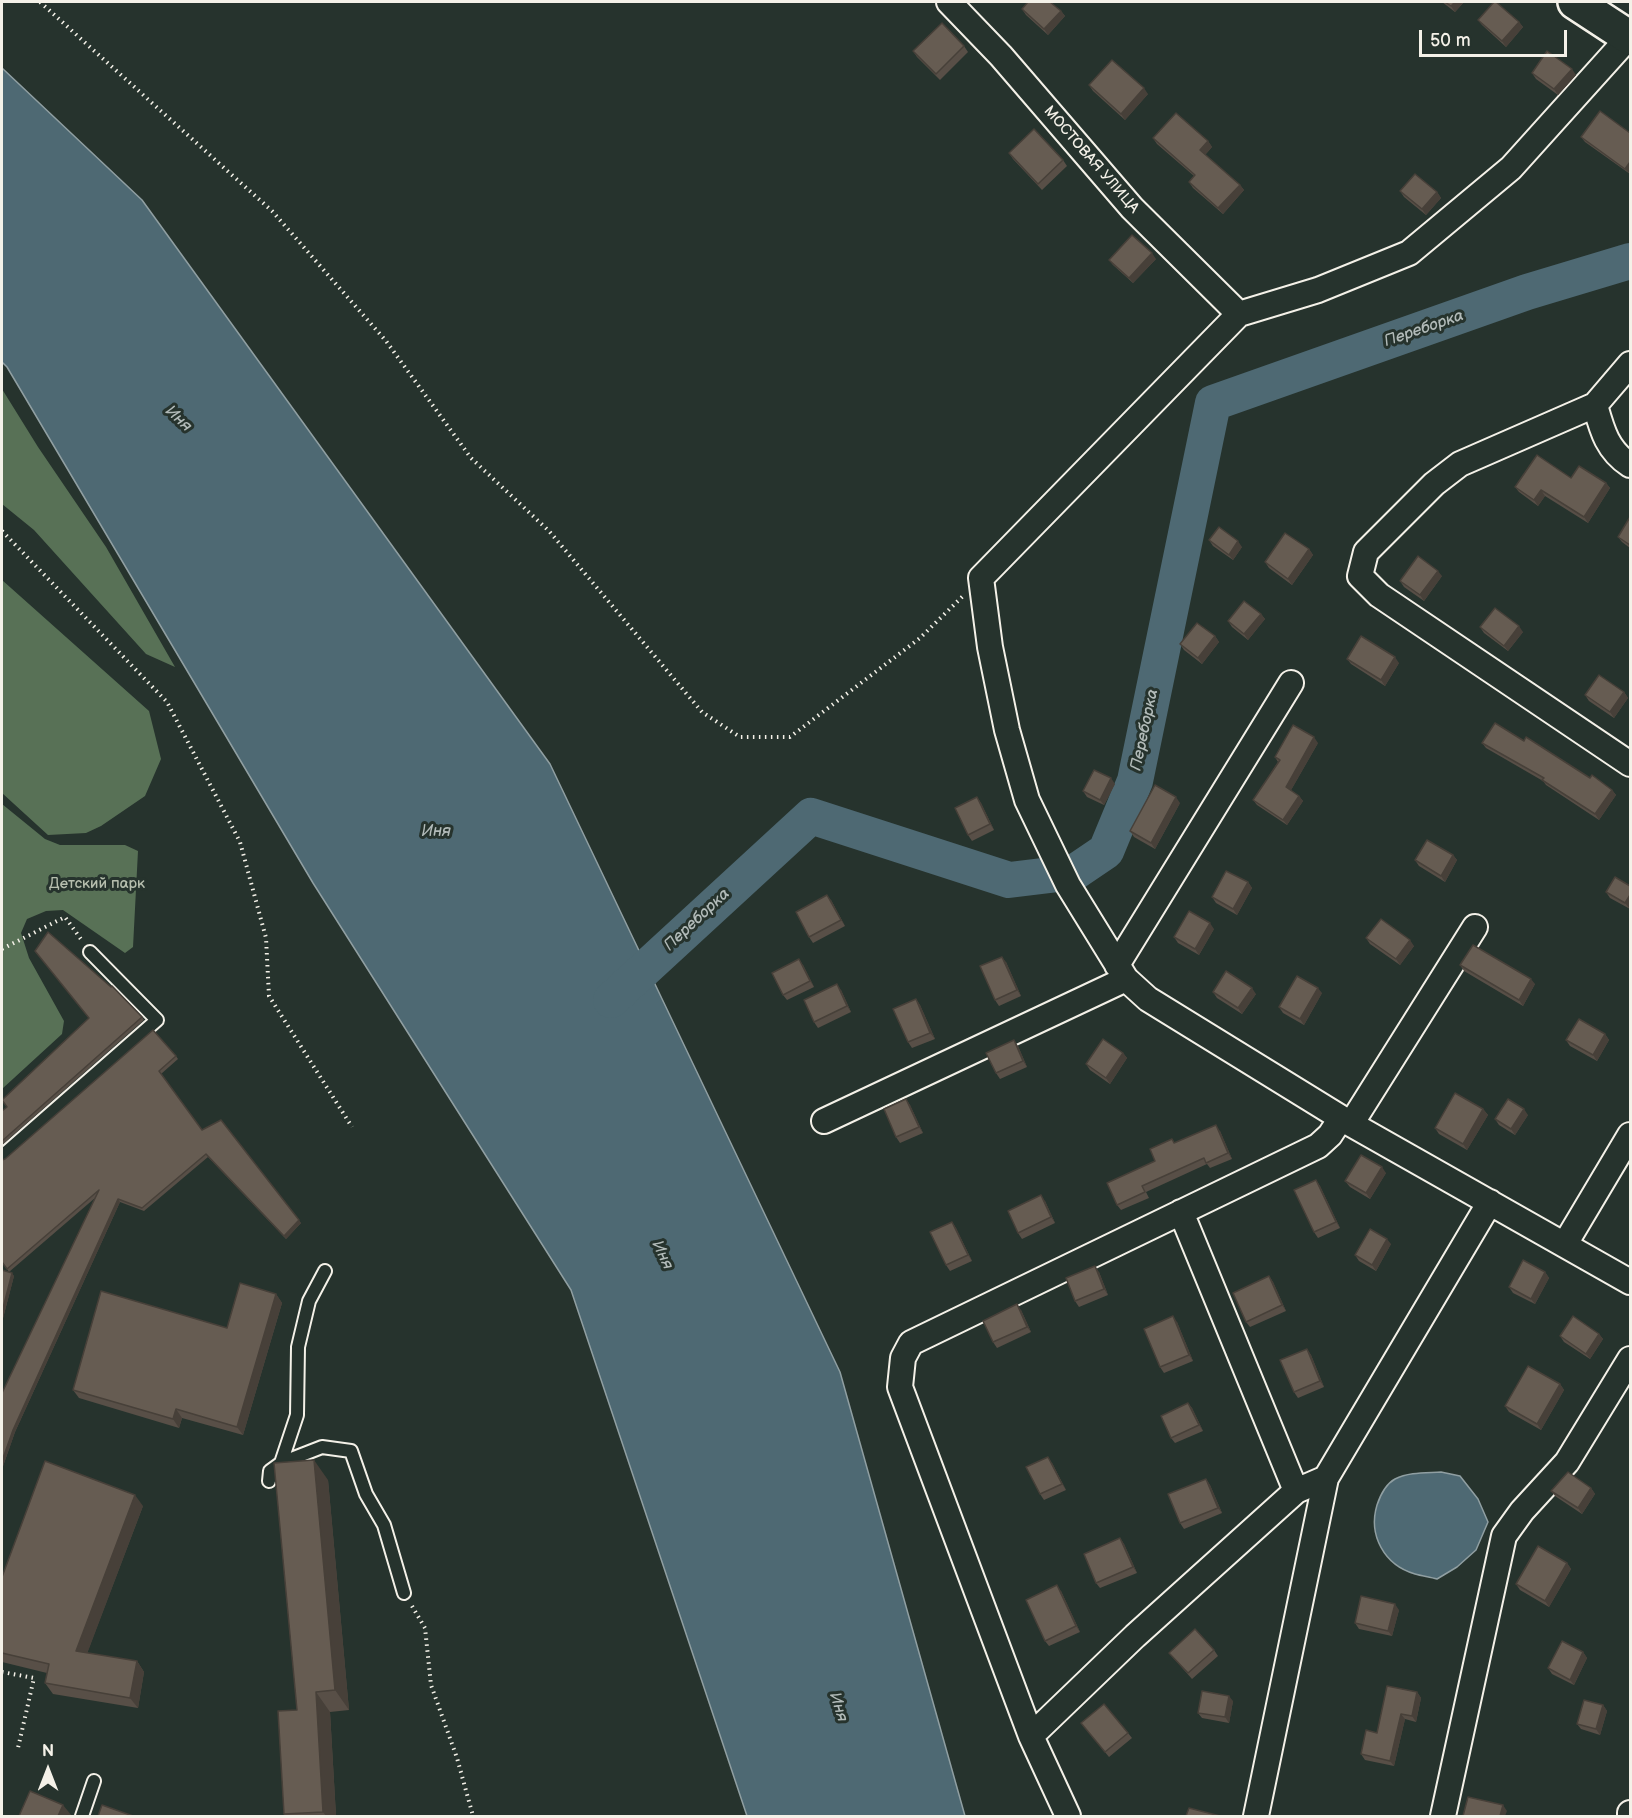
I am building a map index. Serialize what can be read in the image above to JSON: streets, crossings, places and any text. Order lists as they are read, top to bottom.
{
  "streets": {
    "street": ["МОСТОВАЯ УЛИЦА"]
  },
  "water": ["Переборка", "Иня"],
  "parks": ["Детский парк"],
  "scale_bar": "50 m",
  "north": "top"
}
